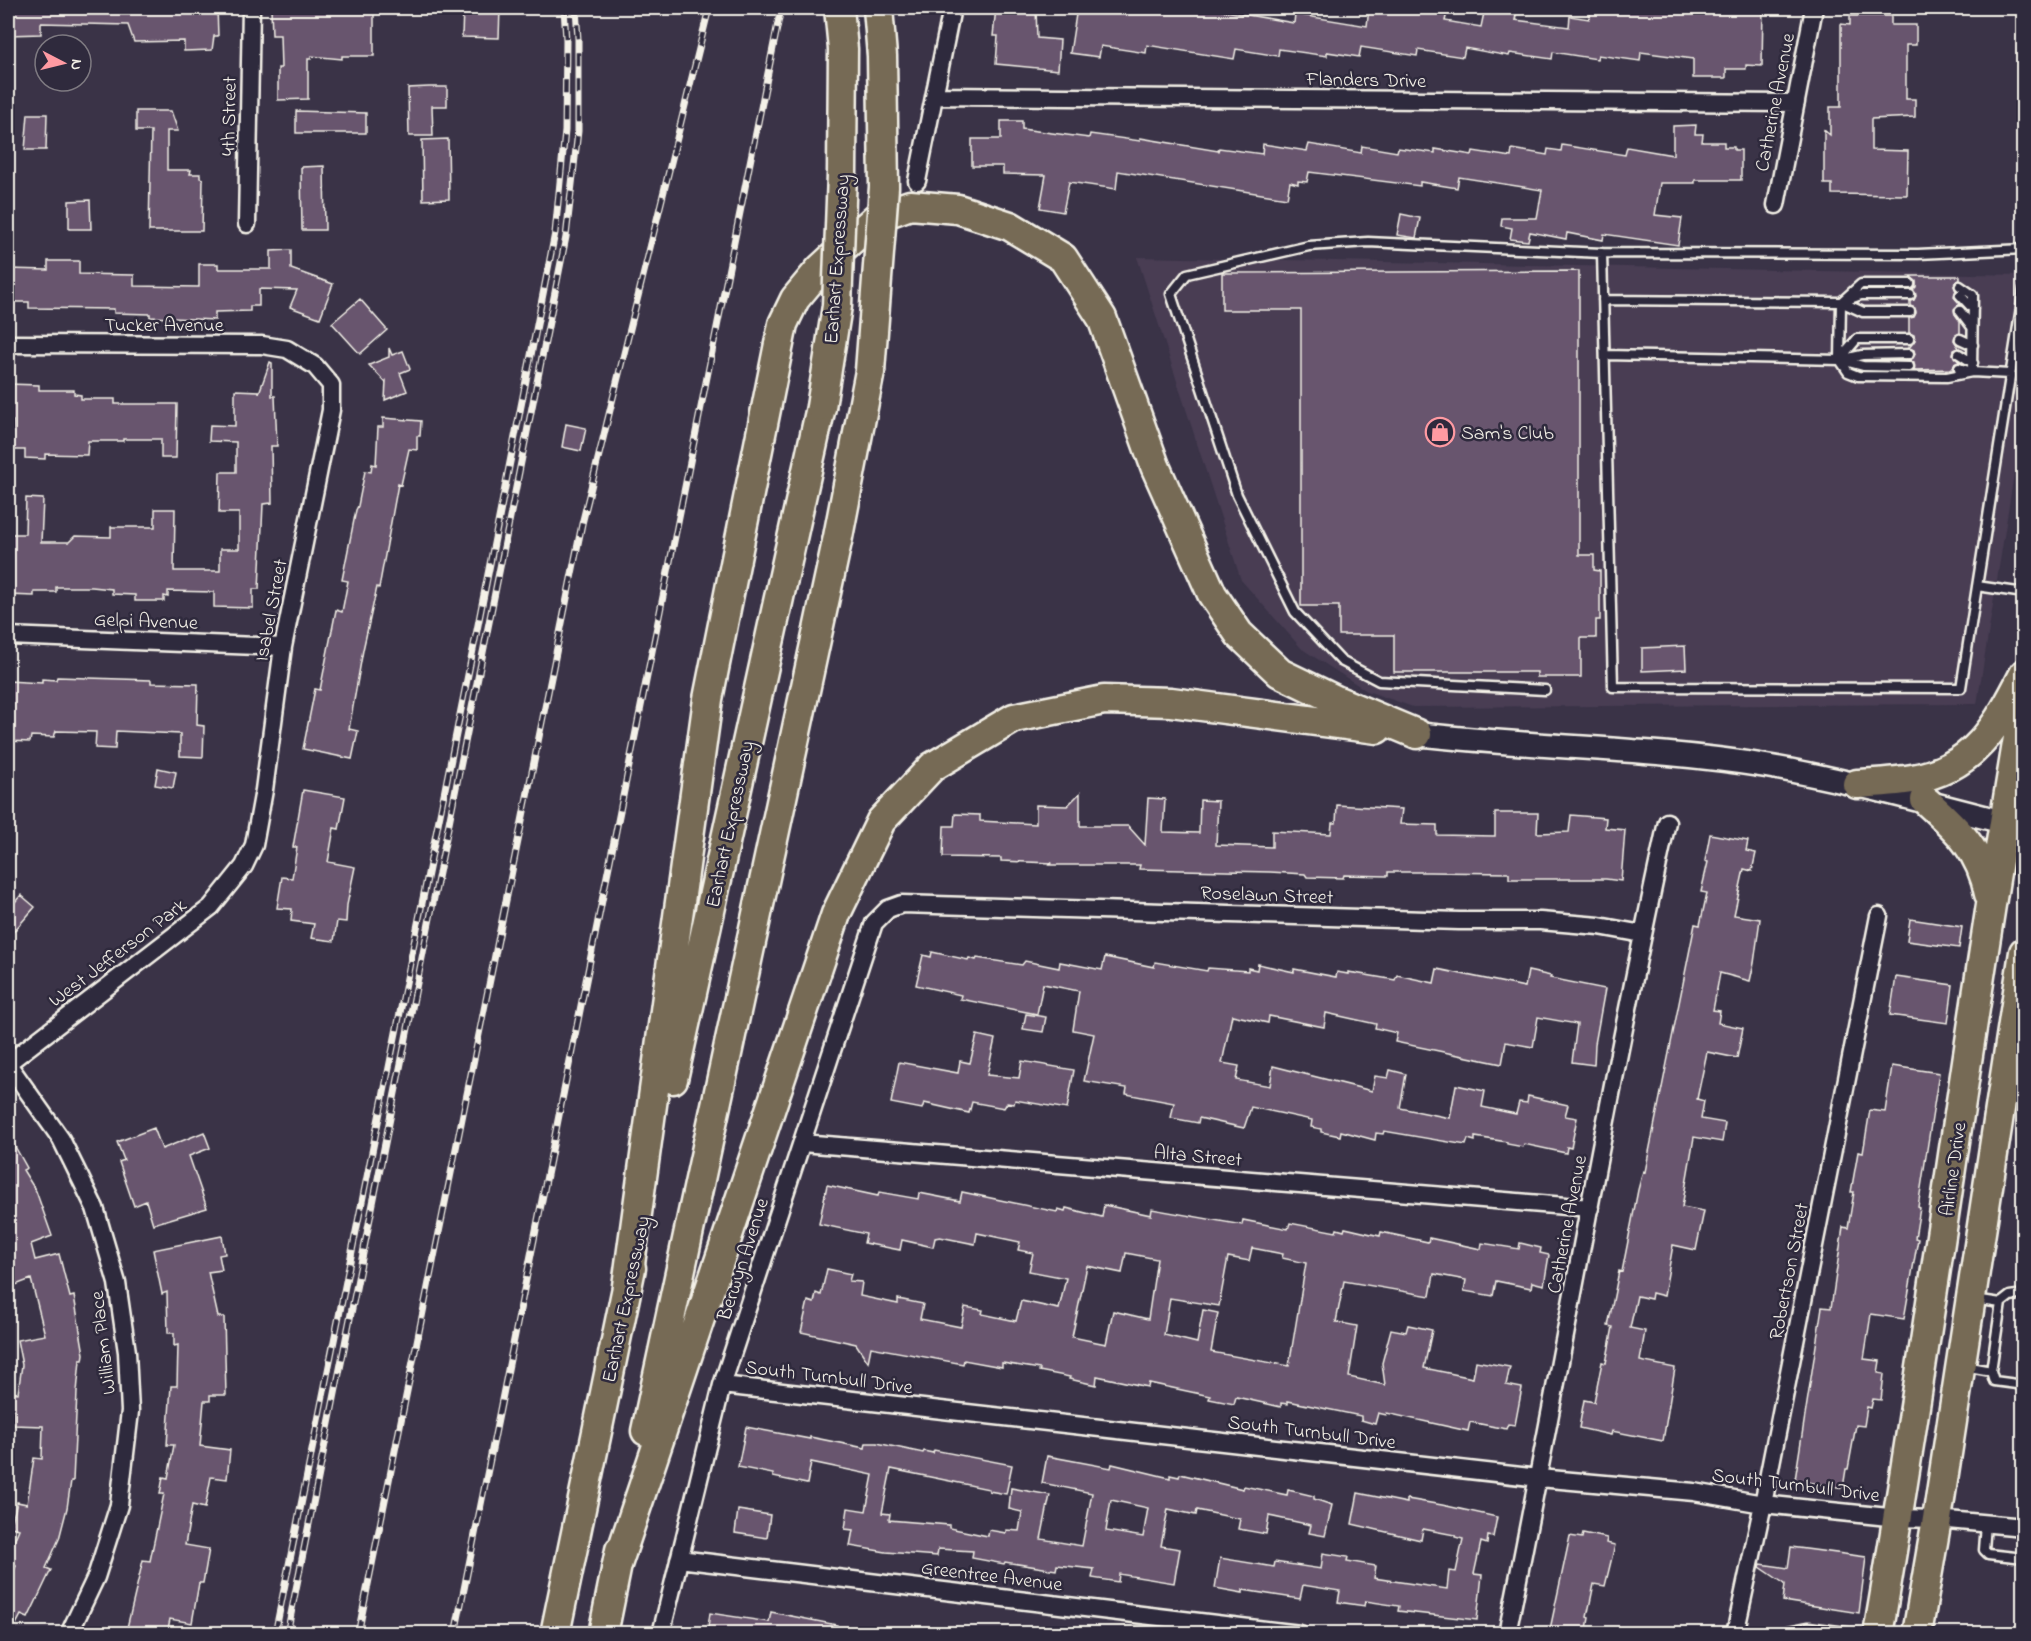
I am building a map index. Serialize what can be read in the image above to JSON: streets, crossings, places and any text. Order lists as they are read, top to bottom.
{
  "streets": {
    "highway": ["Earhart Expressway", "Airline Drive"],
    "street": [
      "Flanders Drive",
      "Catherine Avenue",
      "4th Street",
      "Tucker Avenue",
      "Isabel Street",
      "Gelpi Avenue",
      "Roselawn Street",
      "West Jefferson Park",
      "Alta Street",
      "Berwyn Avenue",
      "Robertson Street",
      "William Place",
      "South Turnbull Drive",
      "Greentree Avenue"
    ]
  },
  "crossings": [
    ["Flanders Drive", "Catherine Avenue"],
    ["Catherine Avenue", "Roselawn Street"],
    ["Catherine Avenue", "Alta Street"],
    ["Catherine Avenue", "South Turnbull Drive"],
    ["Tucker Avenue", "Isabel Street"],
    ["Isabel Street", "Gelpi Avenue"],
    ["Isabel Street", "West Jefferson Park"],
    ["Roselawn Street", "Berwyn Avenue"],
    ["West Jefferson Park", "William Place"],
    ["Alta Street", "Berwyn Avenue"],
    ["Airline Drive", "South Turnbull Drive"],
    ["Berwyn Avenue", "South Turnbull Drive"],
    ["Berwyn Avenue", "Greentree Avenue"],
    ["Robertson Street", "South Turnbull Drive"]
  ],
  "places": {
    "shop": ["Sam's Club"]
  },
  "north": "right"
}
